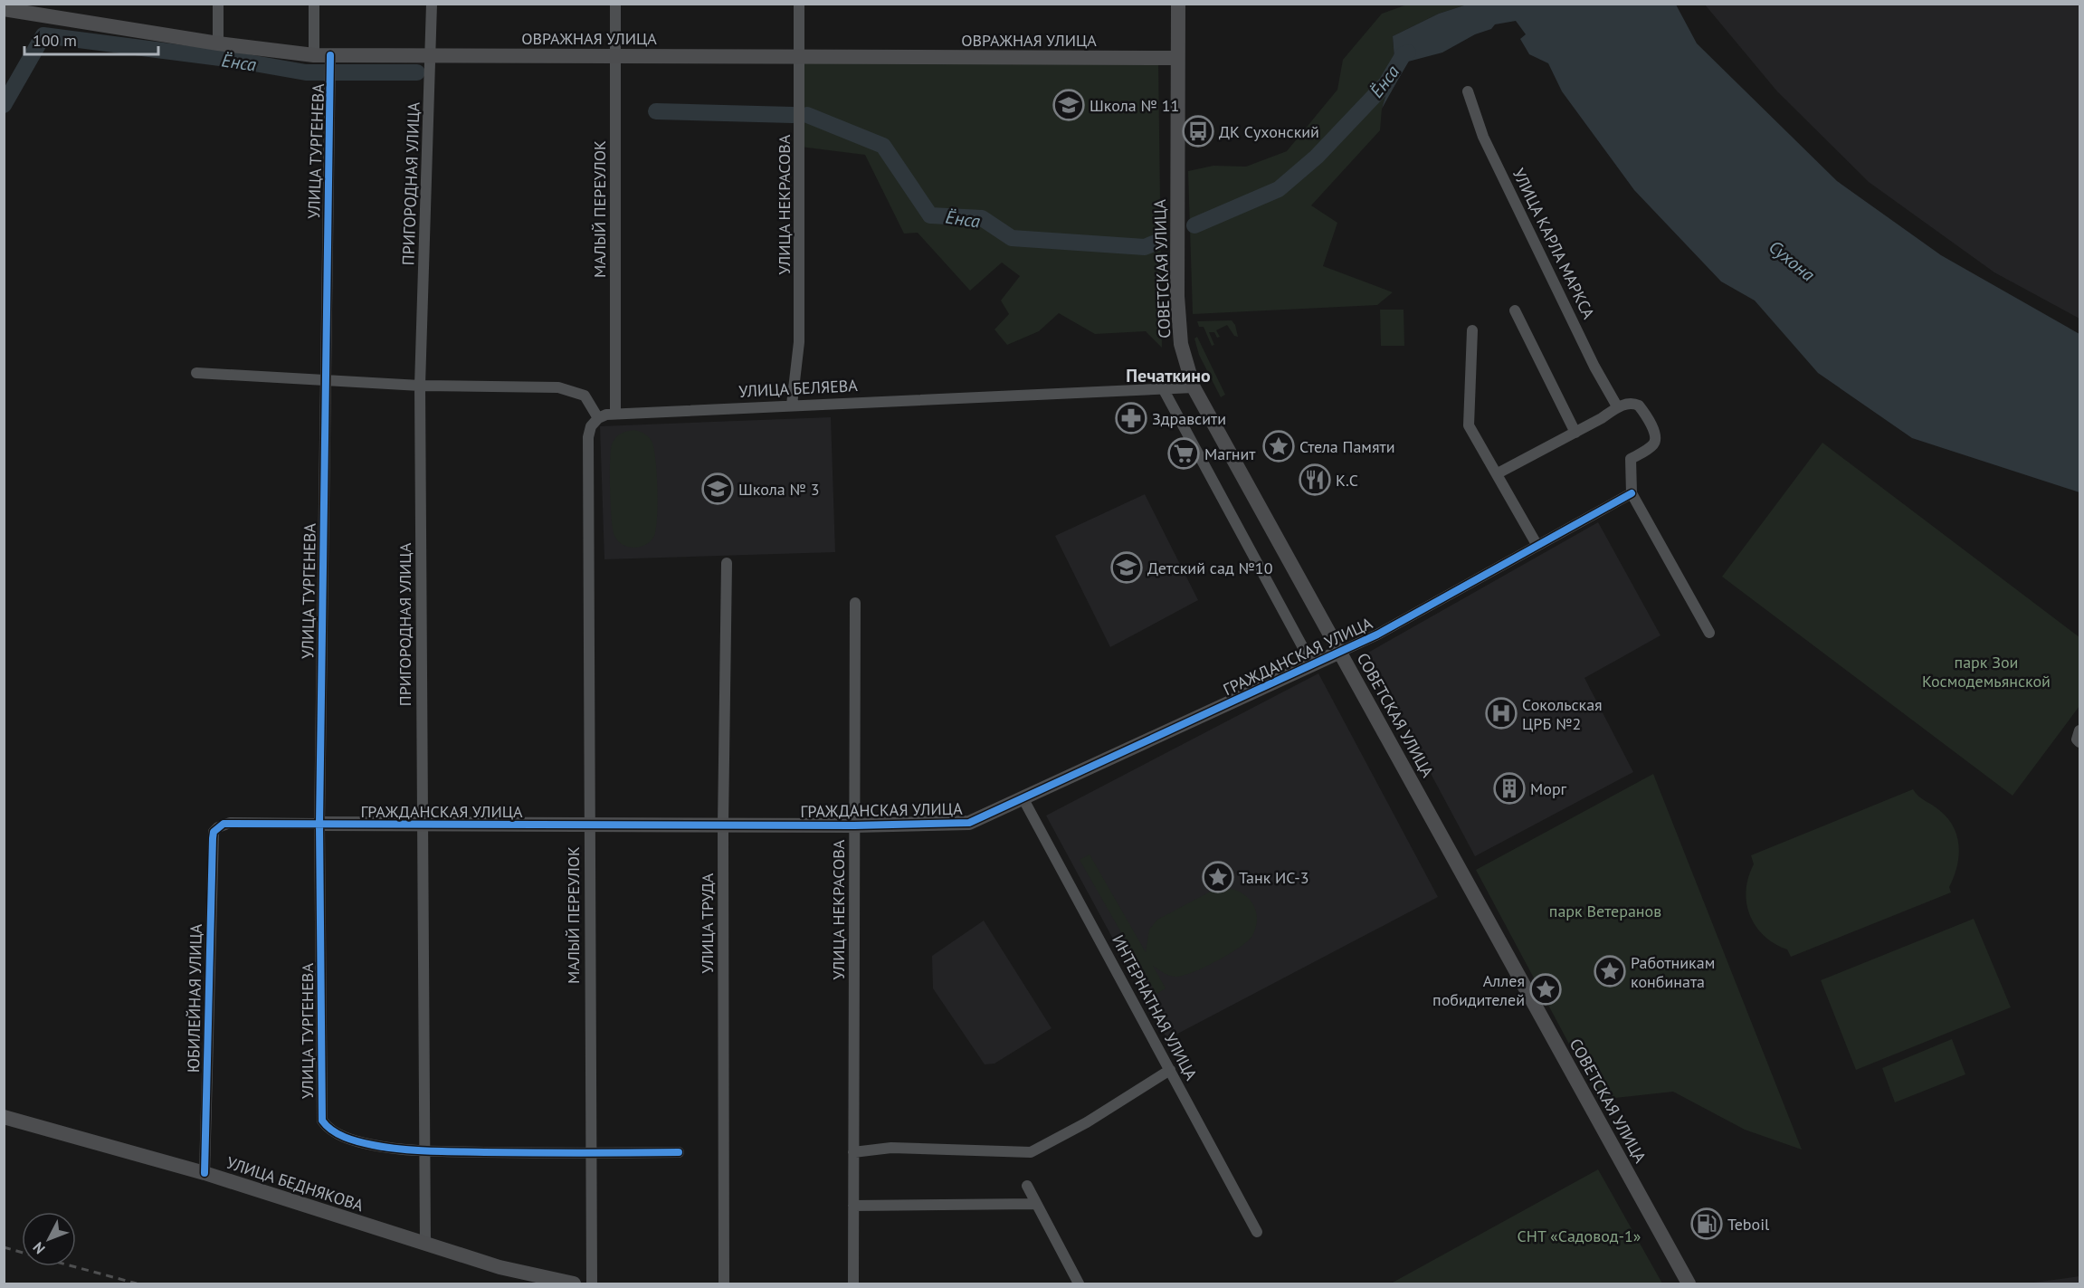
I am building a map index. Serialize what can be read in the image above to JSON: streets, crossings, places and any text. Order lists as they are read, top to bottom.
{
  "streets": {
    "street": [
      "ОВРАЖНАЯ УЛИЦА",
      "УЛИЦА ТУРГЕНЕВА",
      "ПРИГОРОДНАЯ УЛИЦА",
      "УЛИЦА НЕКРАСОВА",
      "МАЛЫЙ ПЕРЕУЛОК",
      "УЛИЦА КАРЛА МАРКСА",
      "СОВЕТСКАЯ УЛИЦА",
      "УЛИЦА БЕЛЯЕВА",
      "ГРАЖДАНСКАЯ УЛИЦА",
      "УЛИЦА ТРУДА",
      "ЮБИЛЕЙНАЯ УЛИЦА",
      "ИНТЕРНАТНАЯ УЛИЦА",
      "УЛИЦА БЕДНЯКОВА"
    ]
  },
  "crossings": [
    ["ОВРАЖНАЯ УЛИЦА", "УЛИЦА ТУРГЕНЕВА"],
    ["ОВРАЖНАЯ УЛИЦА", "ПРИГОРОДНАЯ УЛИЦА"],
    ["ОВРАЖНАЯ УЛИЦА", "УЛИЦА НЕКРАСОВА"],
    ["ОВРАЖНАЯ УЛИЦА", "МАЛЫЙ ПЕРЕУЛОК"],
    ["ОВРАЖНАЯ УЛИЦА", "СОВЕТСКАЯ УЛИЦА"],
    ["УЛИЦА ТУРГЕНЕВА", "ПРИГОРОДНАЯ УЛИЦА"],
    ["УЛИЦА ТУРГЕНЕВА", "ГРАЖДАНСКАЯ УЛИЦА"],
    ["ПРИГОРОДНАЯ УЛИЦА", "ГРАЖДАНСКАЯ УЛИЦА"],
    ["ПРИГОРОДНАЯ УЛИЦА", "УЛИЦА БЕДНЯКОВА"],
    ["УЛИЦА НЕКРАСОВА", "УЛИЦА БЕЛЯЕВА"],
    ["УЛИЦА НЕКРАСОВА", "ГРАЖДАНСКАЯ УЛИЦА"],
    ["МАЛЫЙ ПЕРЕУЛОК", "УЛИЦА БЕЛЯЕВА"],
    ["МАЛЫЙ ПЕРЕУЛОК", "ГРАЖДАНСКАЯ УЛИЦА"],
    ["СОВЕТСКАЯ УЛИЦА", "УЛИЦА БЕЛЯЕВА"],
    ["СОВЕТСКАЯ УЛИЦА", "ГРАЖДАНСКАЯ УЛИЦА"],
    ["ГРАЖДАНСКАЯ УЛИЦА", "УЛИЦА ТРУДА"],
    ["ГРАЖДАНСКАЯ УЛИЦА", "ЮБИЛЕЙНАЯ УЛИЦА"],
    ["ГРАЖДАНСКАЯ УЛИЦА", "ИНТЕРНАТНАЯ УЛИЦА"],
    ["ЮБИЛЕЙНАЯ УЛИЦА", "УЛИЦА БЕДНЯКОВА"]
  ],
  "districts": ["Печаткино"],
  "water": ["Ёнса", "Сухона"],
  "parks": ["парк Зои Космодемьянской", "парк Ветеранов", "СНТ «Садовод-1»"],
  "places": {
    "school or university": ["Школа № 11", "Школа № 3", "Детский сад №10"],
    "bus stop": ["ДК Сухонский"],
    "pharmacy": ["Здравсити"],
    "place": [
      "Стела Памяти",
      "Танк ИС-3",
      "Работникам конбината",
      "Аллея побидителей"
    ],
    "supermarket": ["Магнит"],
    "restaurant": ["К.С"],
    "hospital": ["Сокольская ЦРБ №2"],
    "building": ["Морг"],
    "fuel station": ["Teboil"]
  },
  "scale_bar": "100 m",
  "north": "bottom left"
}
